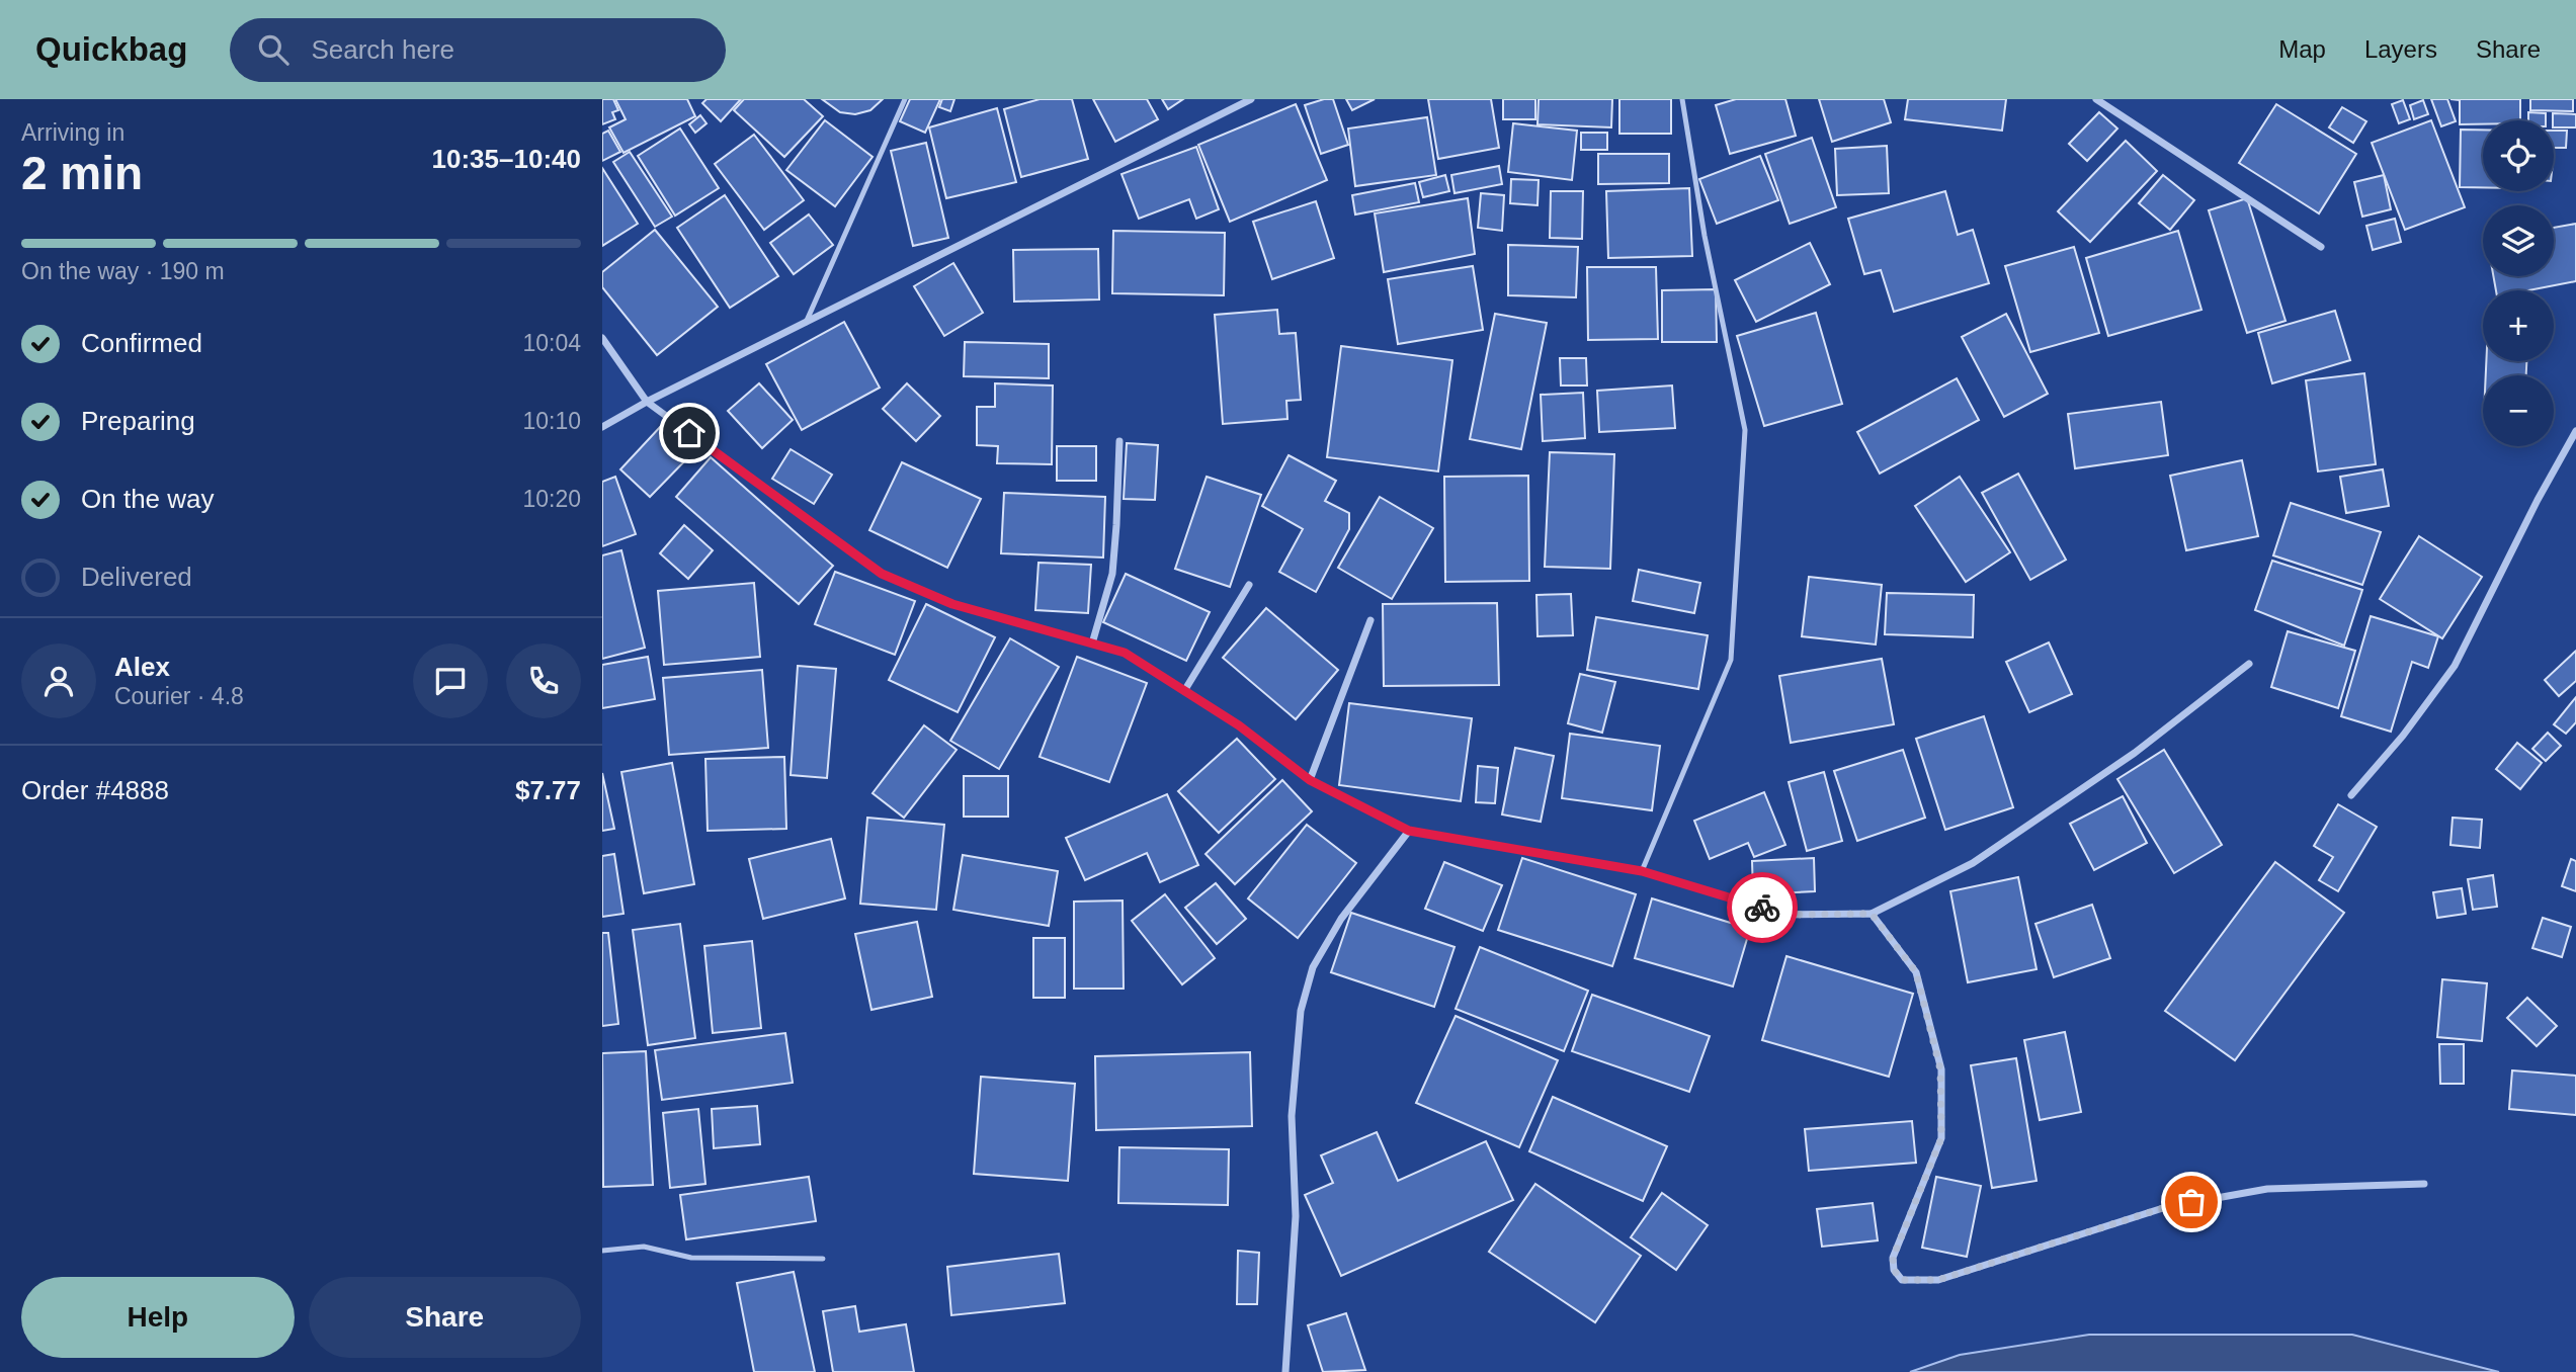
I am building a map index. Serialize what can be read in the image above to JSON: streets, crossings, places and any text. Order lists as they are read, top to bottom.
{
  "page": {
    "header": "Quickbag",
    "search": "Search here",
    "nav": ["Map", "Layers", "Share"],
    "heading": ["2 min", "Arriving in", "10:35–10:40"],
    "panel": [
      "Alex",
      "Courier · 4.8",
      "Order #4888",
      "$7.77"
    ],
    "map_buttons": ["+", "−"],
    "bar": "On the way · 190 m",
    "list": [
      ["Confirmed", "10:04"],
      ["Preparing", "10:10"],
      ["On the way", "10:20"],
      "Delivered"
    ],
    "buttons": ["Help", "Share"]
  }
}
